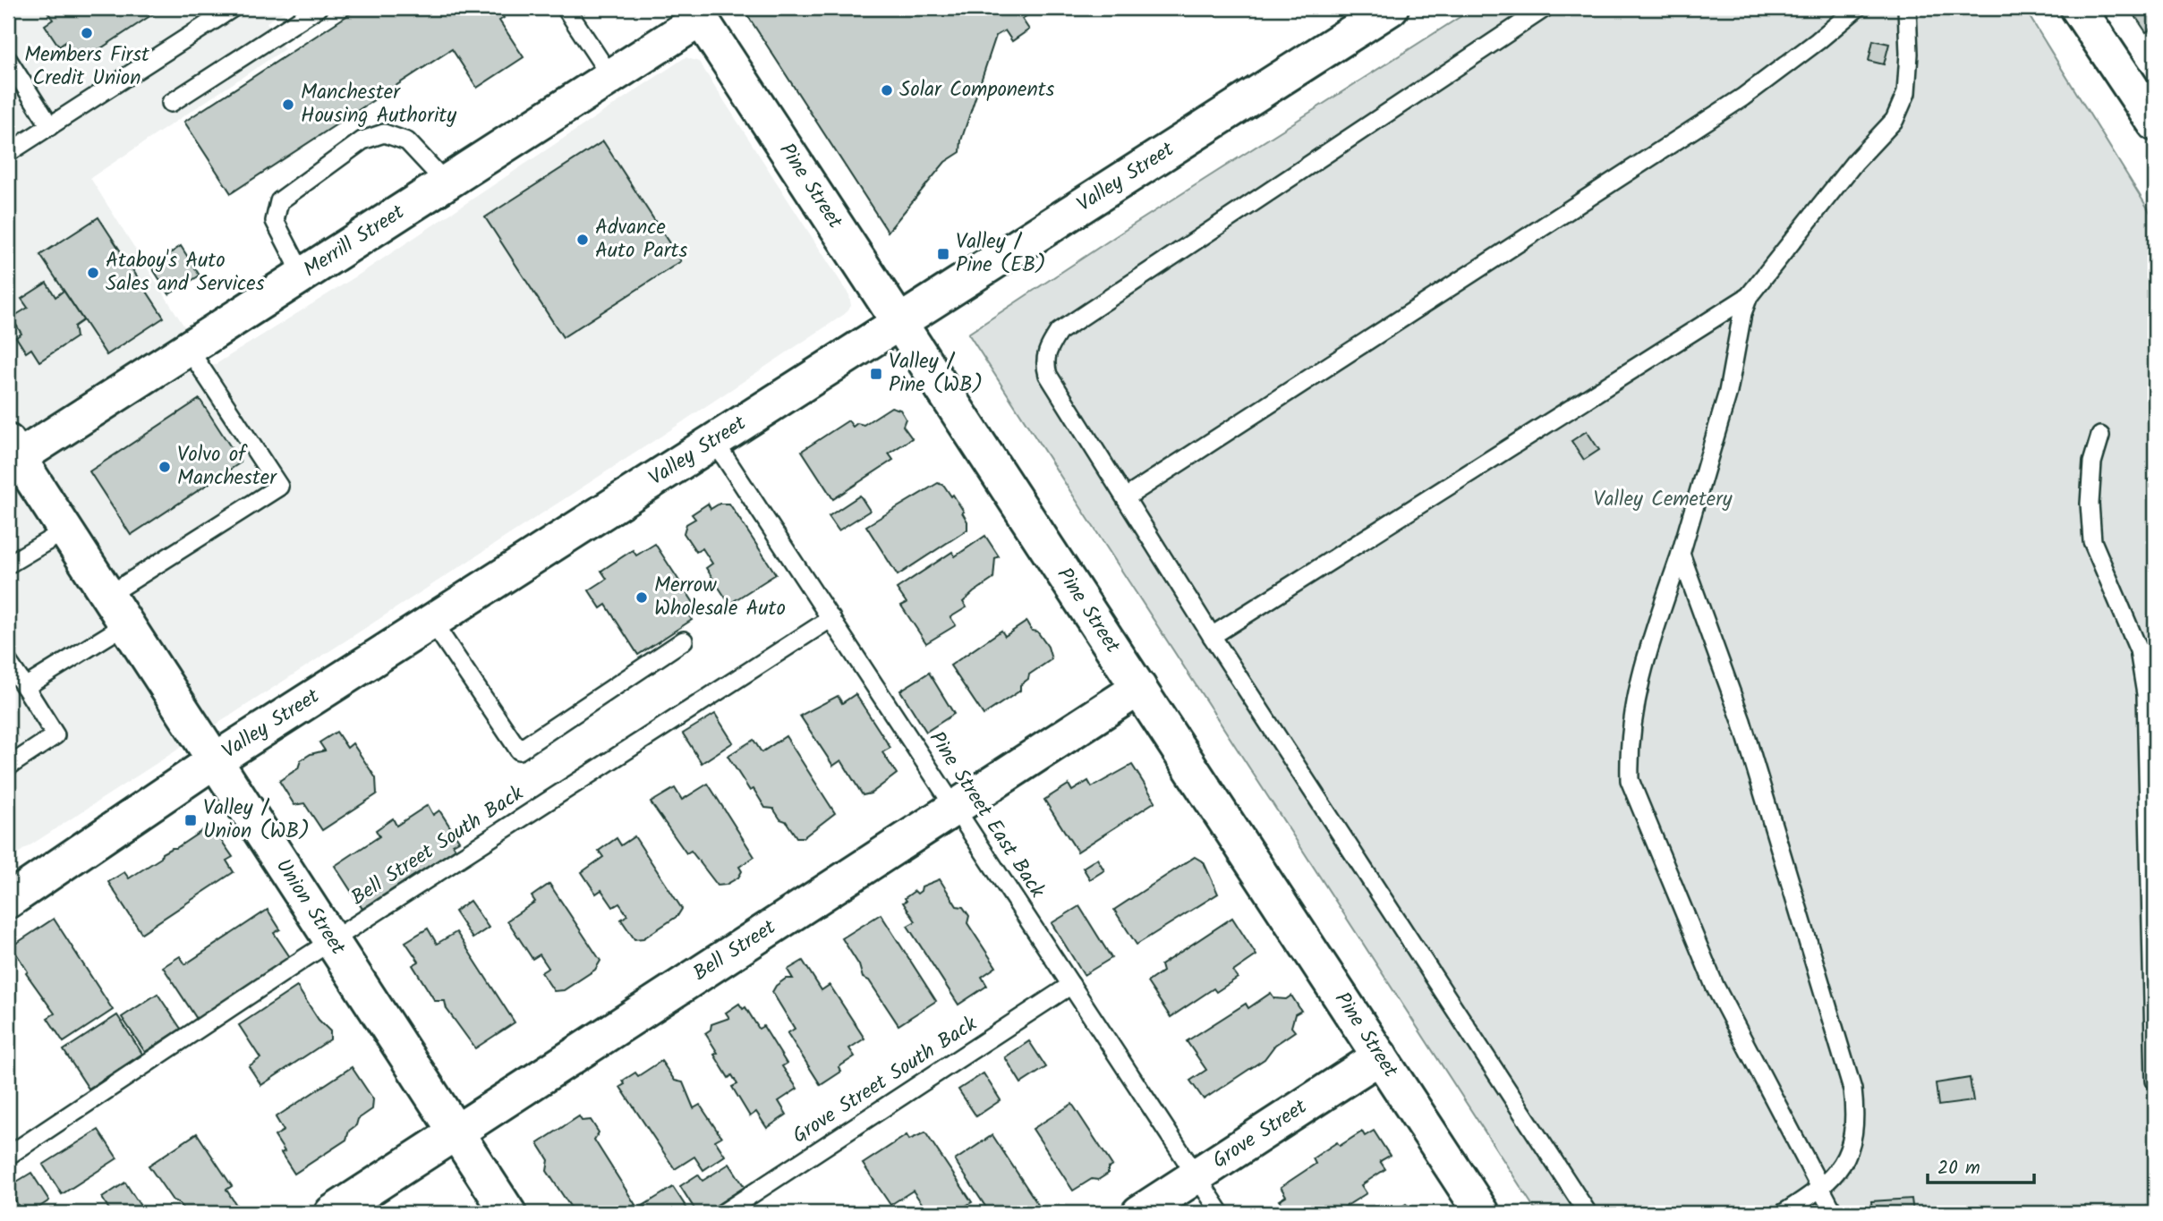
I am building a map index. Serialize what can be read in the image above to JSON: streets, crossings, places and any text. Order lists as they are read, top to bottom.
{
  "streets": {
    "street": [
      "Valley Street",
      "Pine Street",
      "Merrill Street",
      "Union Street",
      "Bell Street",
      "Grove Street"
    ],
    "lane": ["Pine Street East Back", "Bell Street South Back", "Grove Street South Back"]
  },
  "crossings": [
    ["Valley Street", "Pine Street"],
    ["Valley Street", "Pine Street East Back"],
    ["Valley Street", "Union Street"],
    ["Pine Street", "Merrill Street"],
    ["Pine Street", "Bell Street"],
    ["Pine Street", "Grove Street"],
    ["Merrill Street", "Union Street"],
    ["Pine Street East Back", "Bell Street South Back"],
    ["Pine Street East Back", "Bell Street"],
    ["Pine Street East Back", "Grove Street South Back"],
    ["Pine Street East Back", "Grove Street"],
    ["Bell Street South Back", "Union Street"],
    ["Union Street", "Bell Street"]
  ],
  "parks": ["Valley Cemetery"],
  "places": {
    "other": [
      "Members First Credit Union",
      "Solar Components",
      "Manchester Housing Authority",
      "Advance Auto Parts",
      "Ataboy's Auto Sales and Services",
      "Volvo of Manchester",
      "Merrow Wholesale Auto"
    ],
    "transit": ["Valley / Pine (EB)", "Valley / Pine (WB)", "Valley / Union (WB)"]
  },
  "scale_bar": "20 m"
}
